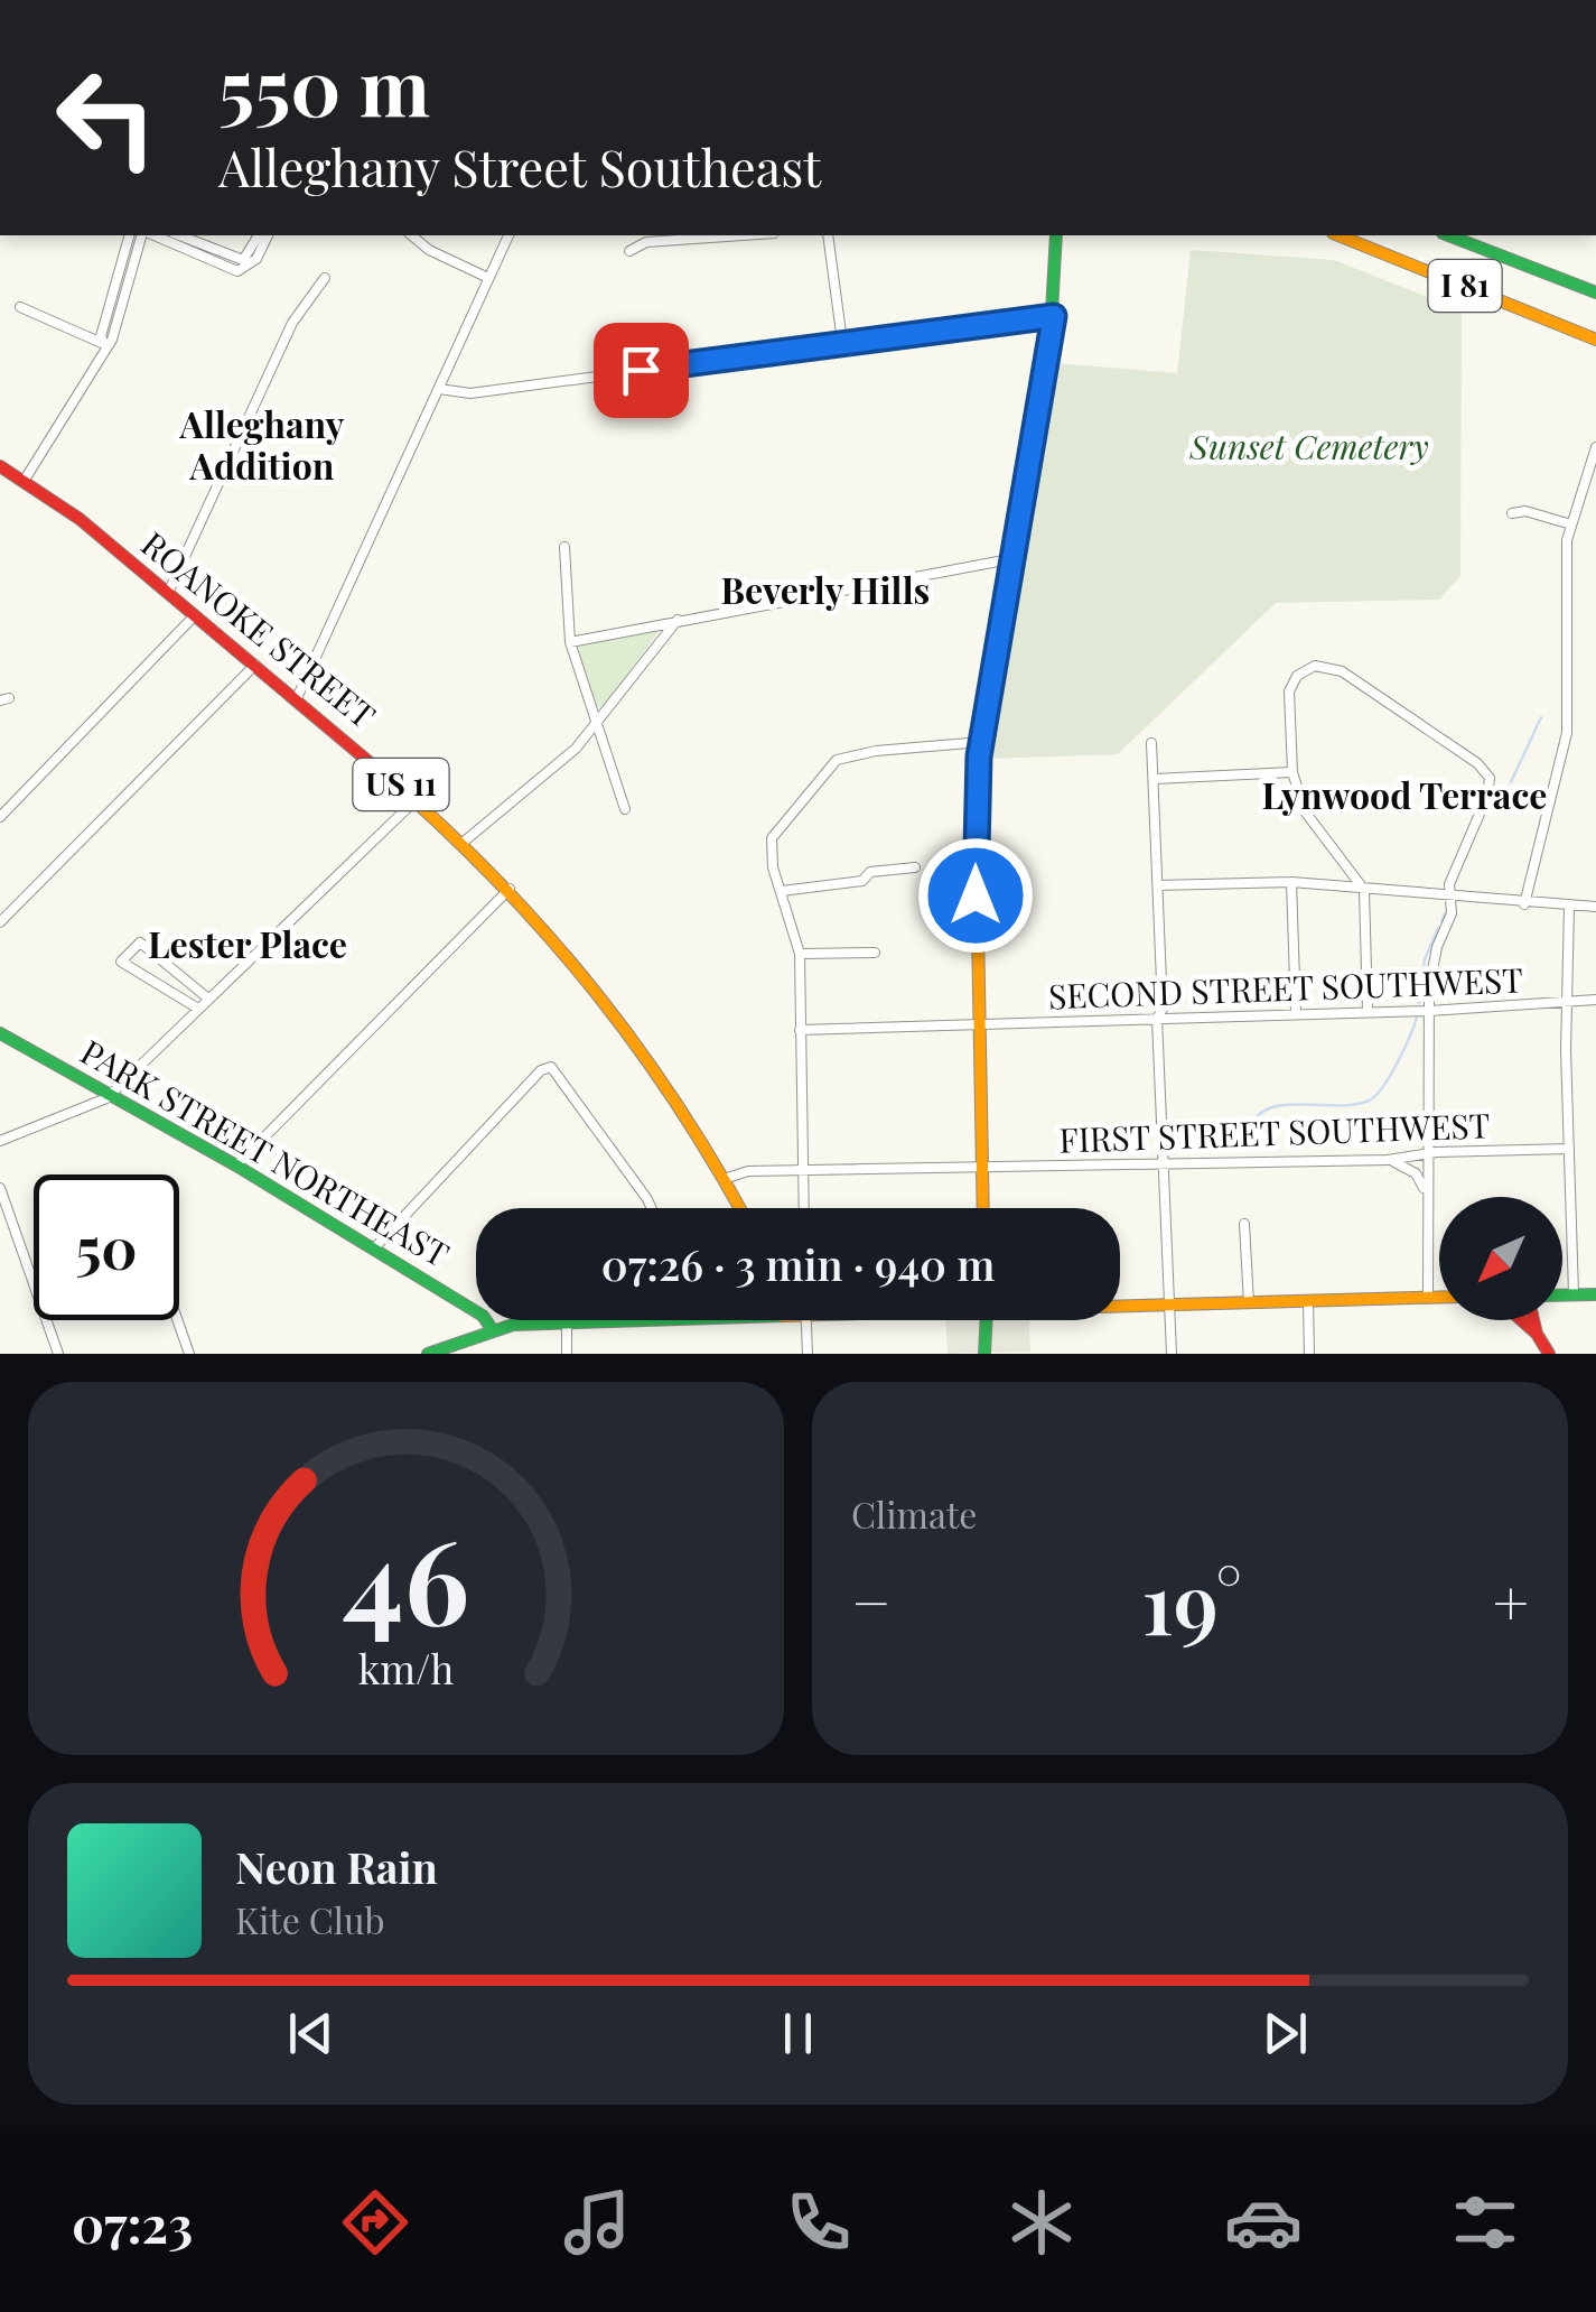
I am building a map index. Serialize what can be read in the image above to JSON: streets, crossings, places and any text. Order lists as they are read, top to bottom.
{
  "streets": {
    "main road": [
      "I 81",
      "ROANOKE STREET",
      "US 11",
      "PARK STREET NORTHEAST"
    ],
    "street": ["SECOND STREET SOUTHWEST", "FIRST STREET SOUTHWEST"]
  },
  "crossings": [
    ["ROANOKE STREET", "FIRST STREET SOUTHWEST"]
  ],
  "districts": [
    "Alleghany Addition",
    "Beverly Hills",
    "Lynwood Terrace",
    "Lester Place"
  ],
  "parks": ["Sunset Cemetery"],
  "north": "bottom left",
  "page": {
    "turn": ["550 m", "Alleghany Street Southeast"],
    "limit": "50",
    "trip": "07:26 · 3 min · 940 m",
    "tile": "Climate",
    "heat": ["−", "19°", "+"],
    "song": ["Neon Rain", "Kite Club"],
    "tabs": "07:23",
    "gauge": ["46", "km/h"]
  }
}
